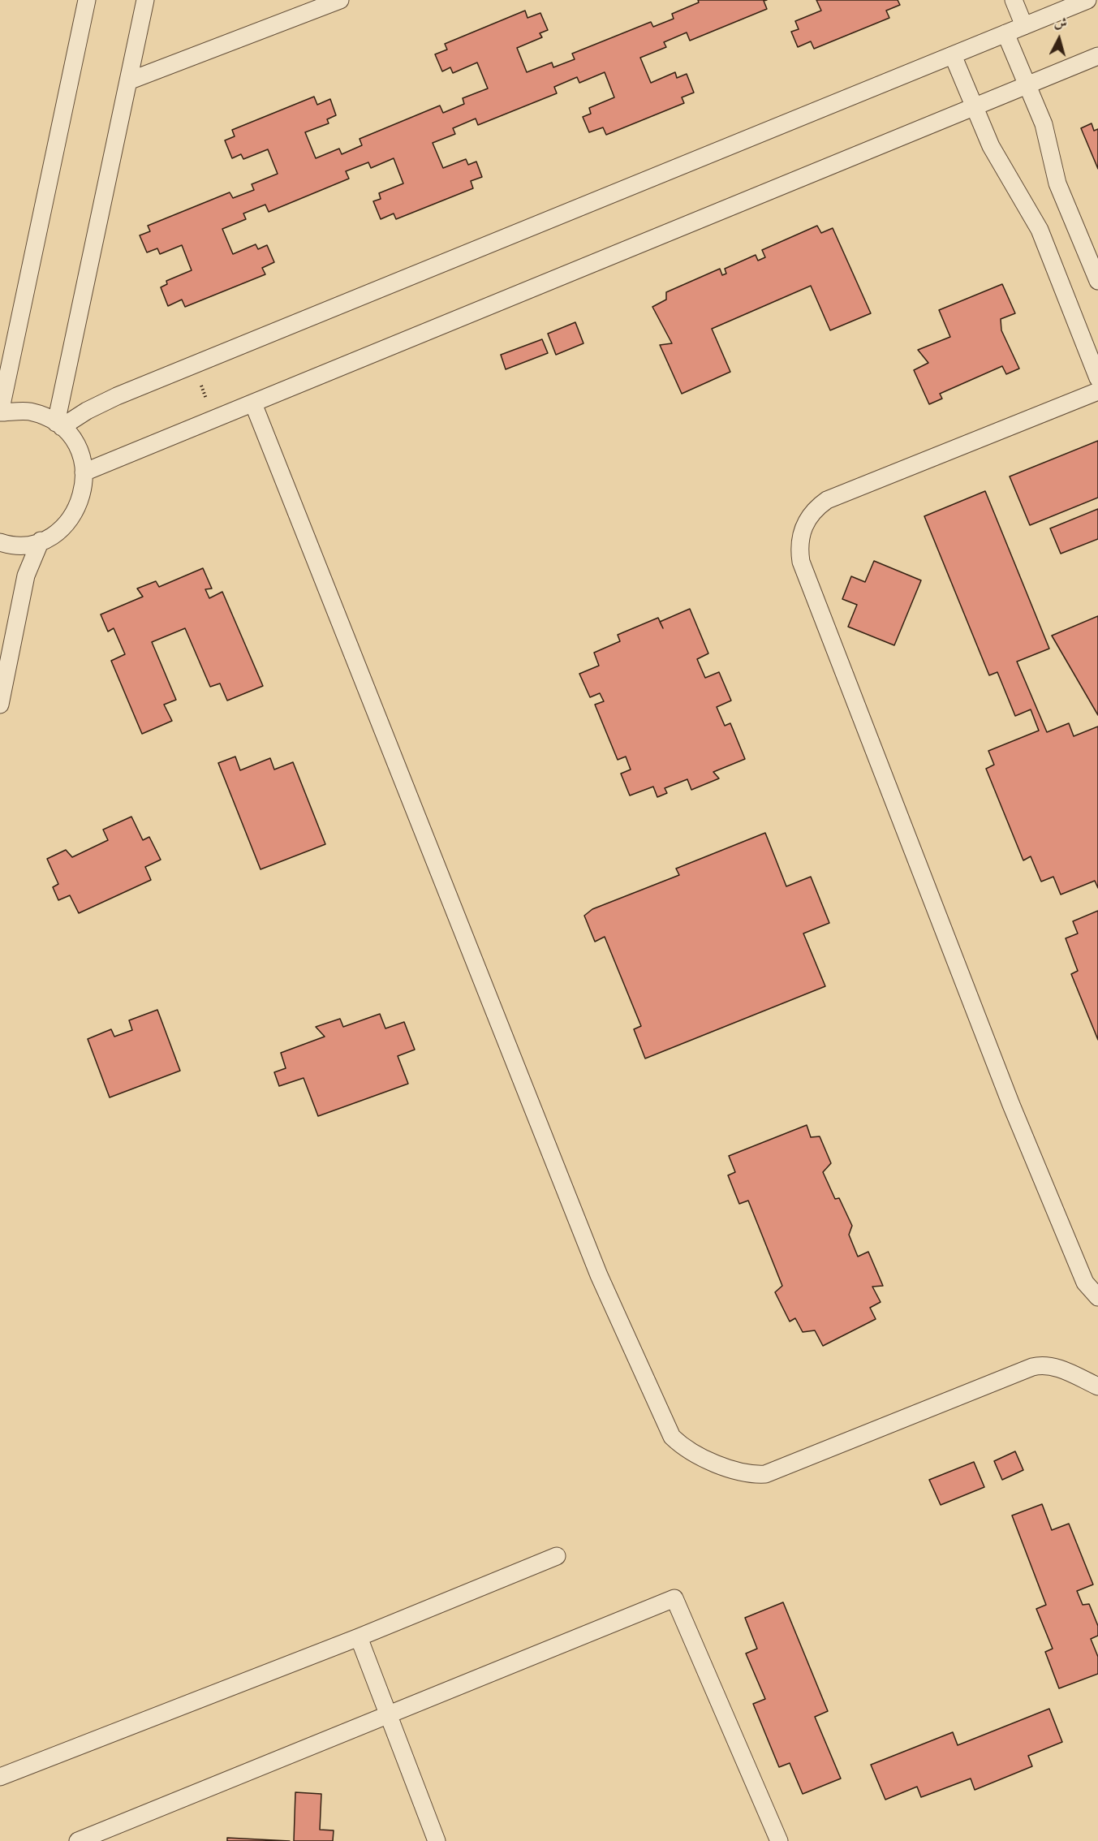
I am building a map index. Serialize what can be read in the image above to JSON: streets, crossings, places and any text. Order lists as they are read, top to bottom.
{
  "north": "top"
}
